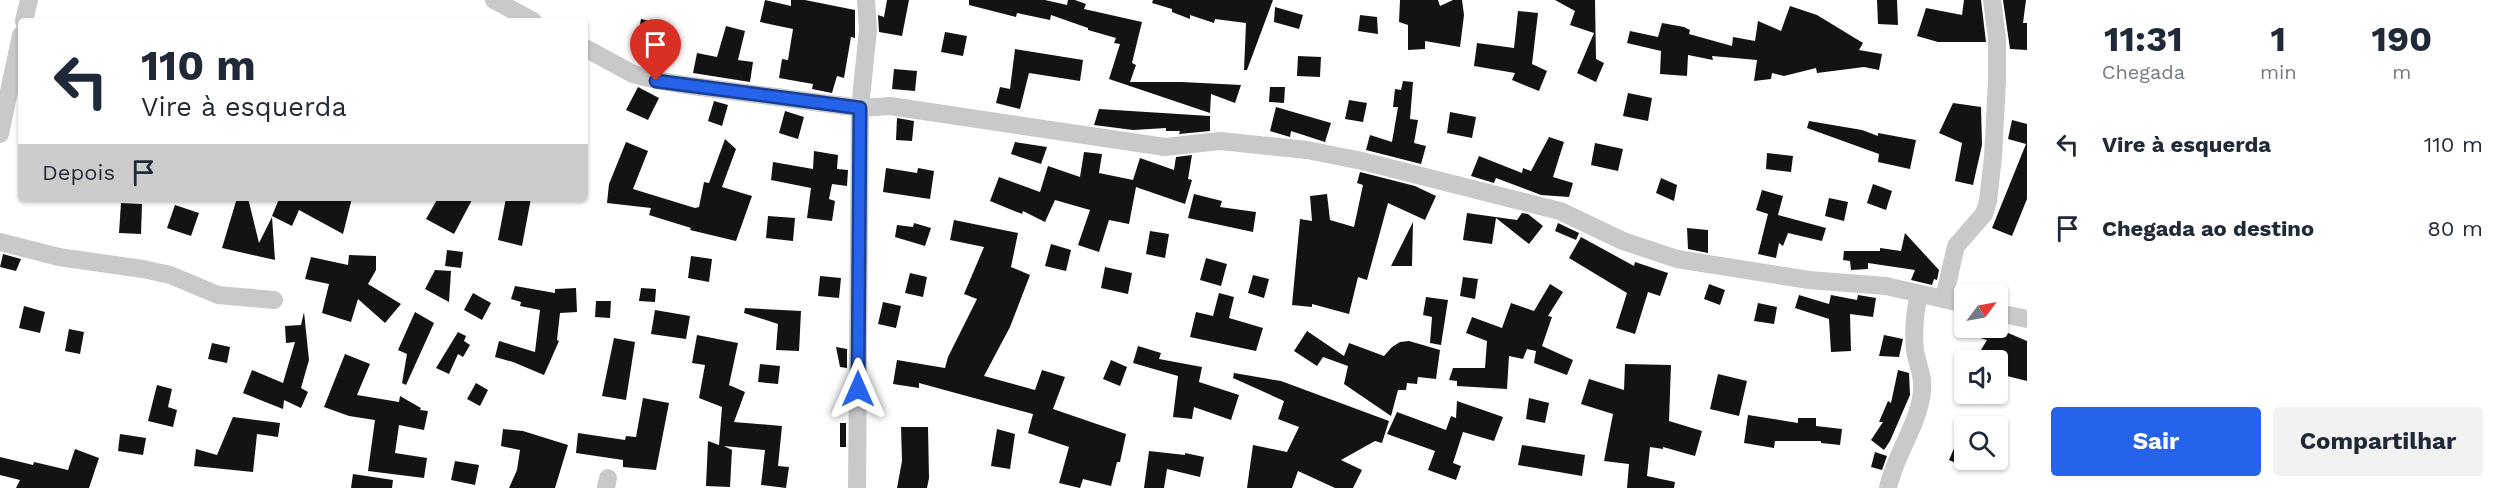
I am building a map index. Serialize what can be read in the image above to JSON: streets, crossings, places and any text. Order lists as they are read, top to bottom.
{
  "north": "top right",
  "page": {
    "eta": [
      "11:31",
      "Chegada",
      "1",
      "min",
      "190",
      "m"
    ],
    "turn": ["110 m", "Vire à esquerda"],
    "list": [
      {
        "name": "Vire à esquerda",
        "value": "110 m"
      },
      {
        "name": "Chegada ao destino",
        "value": "80 m"
      }
    ],
    "then": "Depois",
    "buttons": ["Sair", "Compartilhar"]
  }
}
